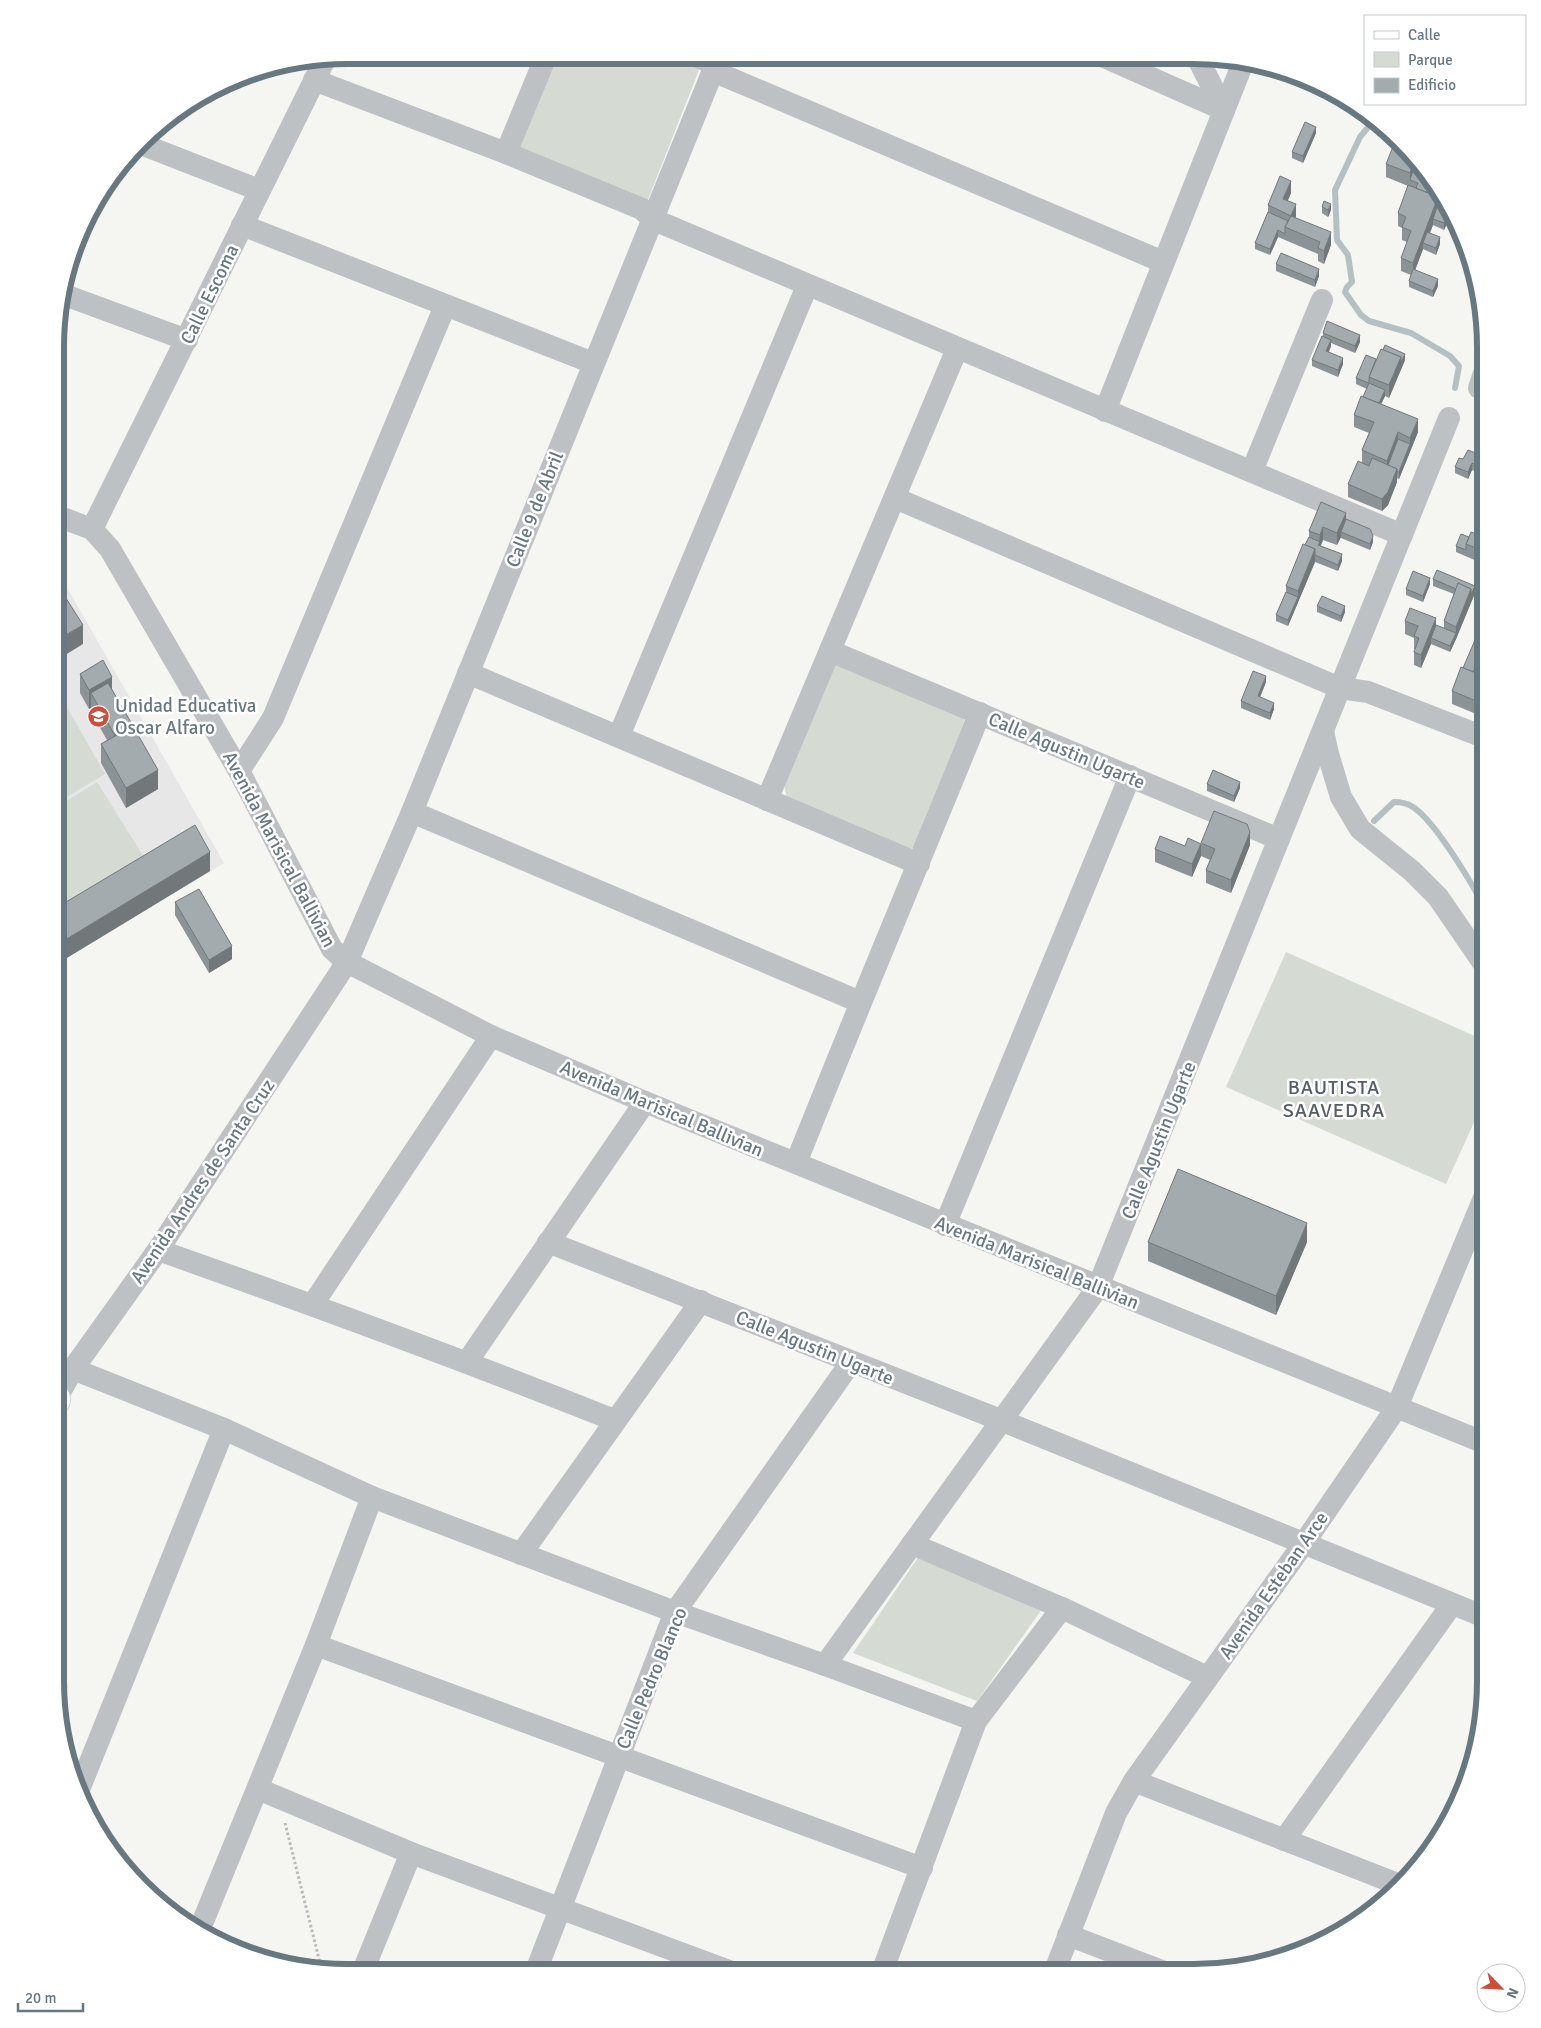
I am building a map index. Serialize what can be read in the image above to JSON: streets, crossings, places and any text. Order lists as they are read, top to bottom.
{
  "streets": {
    "street": [
      "Calle Escoma",
      "Calle 9 de Abril",
      "Calle Agustin Ugarte",
      "Avenida Marisical Ballivian",
      "Avenida Andres de Santa Cruz",
      "Avenida Esteban Arce",
      "Calle Pedro Blanco"
    ]
  },
  "crossings": [
    ["Calle Escoma", "Avenida Marisical Ballivian"],
    ["Calle 9 de Abril", "Avenida Marisical Ballivian"],
    ["Calle 9 de Abril", "Avenida Andres de Santa Cruz"],
    ["Calle Agustin Ugarte", "Avenida Marisical Ballivian"],
    ["Calle Agustin Ugarte", "Calle Pedro Blanco"],
    ["Avenida Marisical Ballivian", "Avenida Andres de Santa Cruz"],
    ["Avenida Marisical Ballivian", "Avenida Esteban Arce"]
  ],
  "districts": ["BAUTISTA SAAVEDRA"],
  "places": {
    "school or university": ["Unidad Educativa Oscar Alfaro"]
  },
  "legend": ["Calle", "Parque", "Edificio"],
  "scale_bar": "20 m",
  "north": "bottom right"
}
